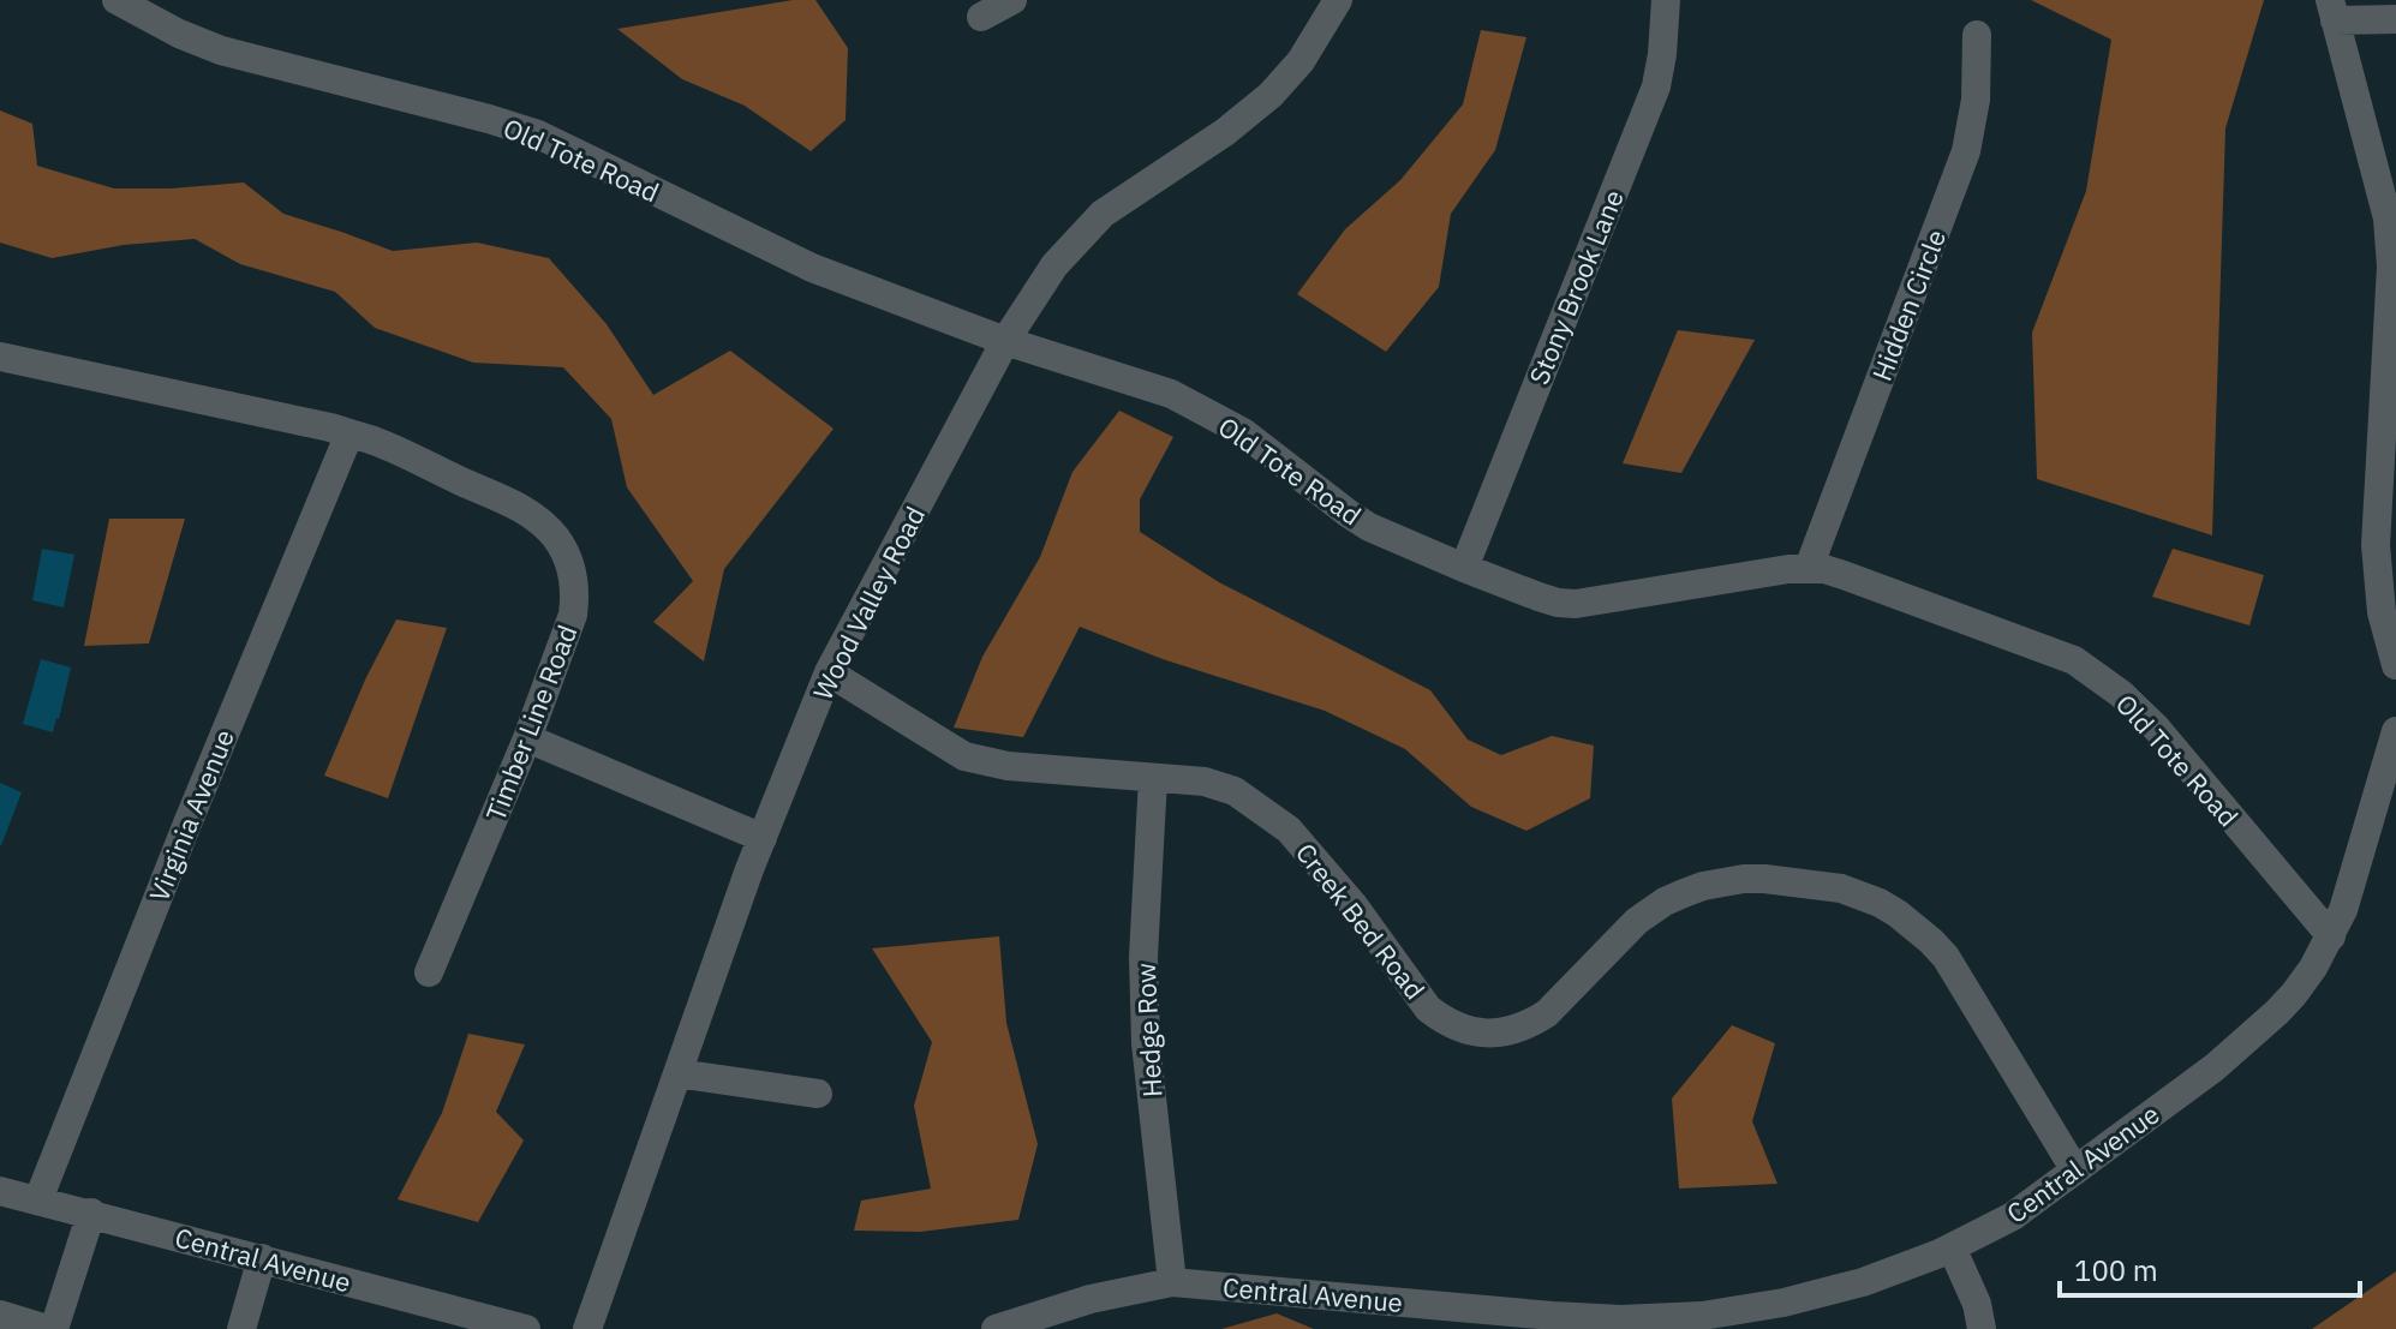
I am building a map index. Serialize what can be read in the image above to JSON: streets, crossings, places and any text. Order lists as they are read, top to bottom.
{
  "streets": {
    "street": [
      "Old Tote Road",
      "Stony Brook Lane",
      "Hidden Circle",
      "Wood Valley Road",
      "Timber Line Road",
      "Virginia Avenue",
      "Creek Bed Road",
      "Hedge Row",
      "Central Avenue"
    ]
  },
  "crossings": [
    ["Old Tote Road", "Stony Brook Lane"],
    ["Old Tote Road", "Hidden Circle"],
    ["Old Tote Road", "Wood Valley Road"],
    ["Old Tote Road", "Central Avenue"],
    ["Wood Valley Road", "Creek Bed Road"],
    ["Timber Line Road", "Virginia Avenue"],
    ["Virginia Avenue", "Central Avenue"],
    ["Creek Bed Road", "Hedge Row"],
    ["Creek Bed Road", "Central Avenue"],
    ["Hedge Row", "Central Avenue"]
  ],
  "scale_bar": "100 m"
}
